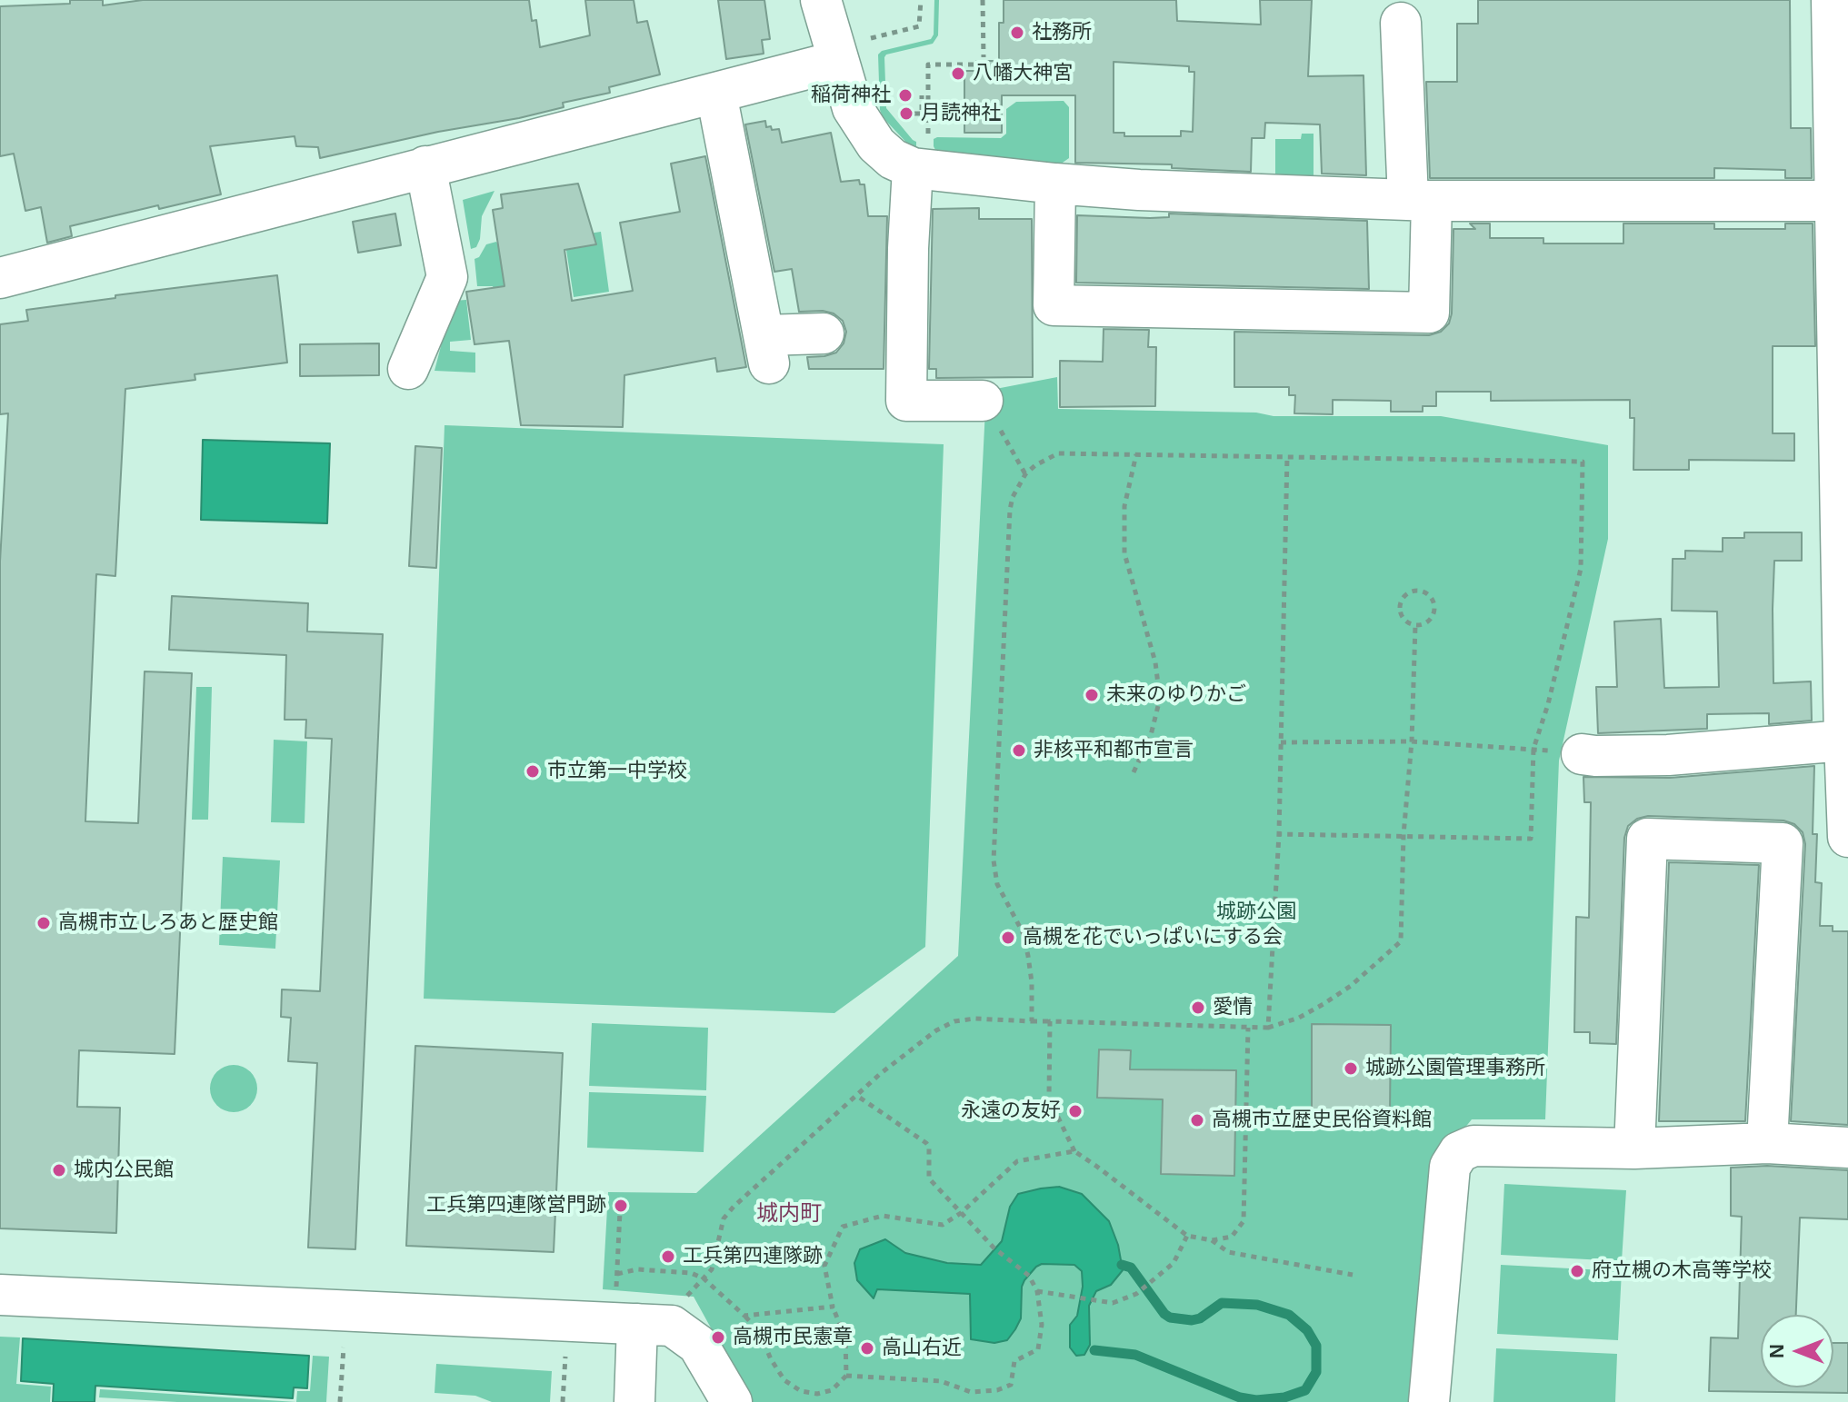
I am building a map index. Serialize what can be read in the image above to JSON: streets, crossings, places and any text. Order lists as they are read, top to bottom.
{
  "districts": ["城内町"],
  "parks": ["城跡公園"],
  "places": [
    "社務所",
    "八幡大神宮",
    "稲荷神社",
    "月読神社",
    "未来のゆりかご",
    "非核平和都市宣言",
    "市立第一中学校",
    "高槻市立しろあと歴史館",
    "高槻を花でいっぱいにする会",
    "愛情",
    "城跡公園管理事務所",
    "永遠の友好",
    "高槻市立歴史民俗資料館",
    "城内公民館",
    "工兵第四連隊営門跡",
    "工兵第四連隊跡",
    "府立槻の木高等学校",
    "高槻市民憲章",
    "高山右近"
  ],
  "north": "left"
}
